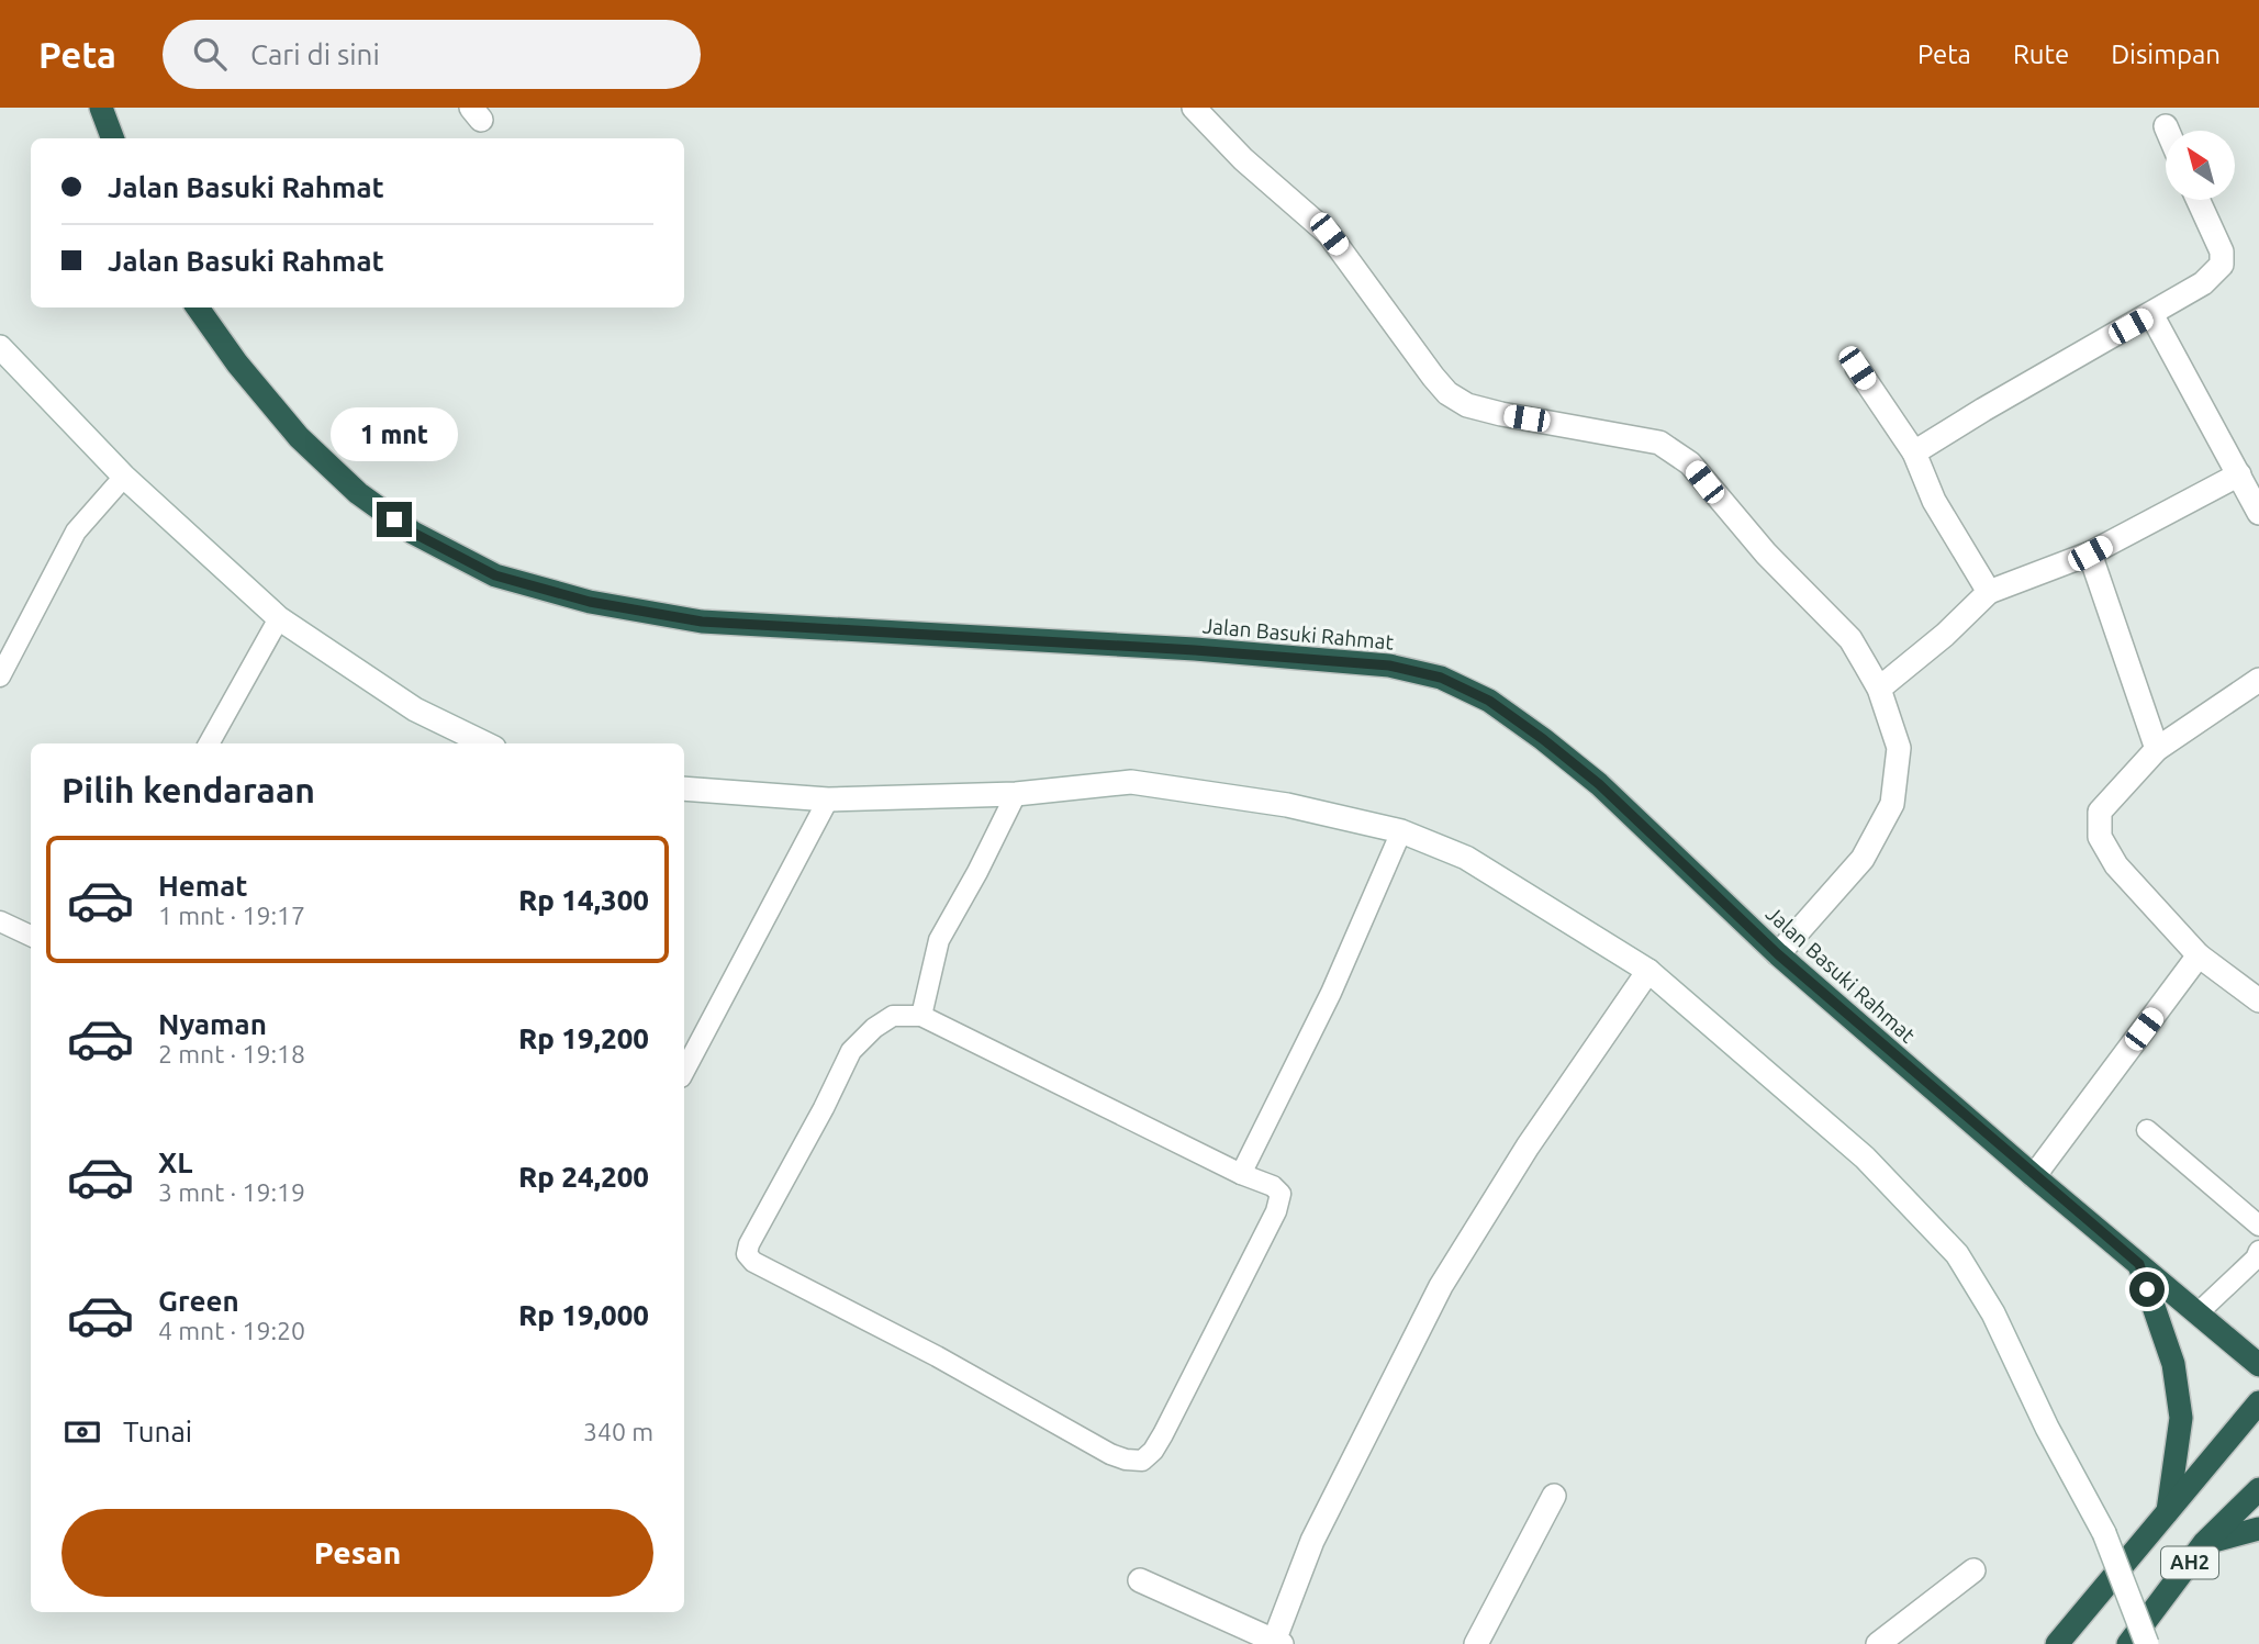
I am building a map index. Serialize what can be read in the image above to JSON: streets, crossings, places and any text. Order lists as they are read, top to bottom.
{
  "streets": {
    "highway": ["Jalan Basuki Rahmat", "AH2"]
  },
  "north": "top left",
  "page": {
    "header": "Peta",
    "search": "Cari di sini",
    "nav": ["Peta", "Rute", "Disimpan"],
    "banner": ["Jalan Basuki Rahmat", "Jalan Basuki Rahmat"],
    "bubble": "1 mnt",
    "heading": "Pilih kendaraan",
    "list": [
      {
        "name": "Hemat",
        "note": "1 mnt · 19:17",
        "value": "Rp 14,300"
      },
      {
        "name": "Nyaman",
        "note": "2 mnt · 19:18",
        "value": "Rp 19,200"
      },
      {
        "name": "XL",
        "note": "3 mnt · 19:19",
        "value": "Rp 24,200"
      },
      {
        "name": "Green",
        "note": "4 mnt · 19:20",
        "value": "Rp 19,000"
      }
    ],
    "pay": ["Tunai", "340 m"],
    "buttons": "Pesan"
  }
}
